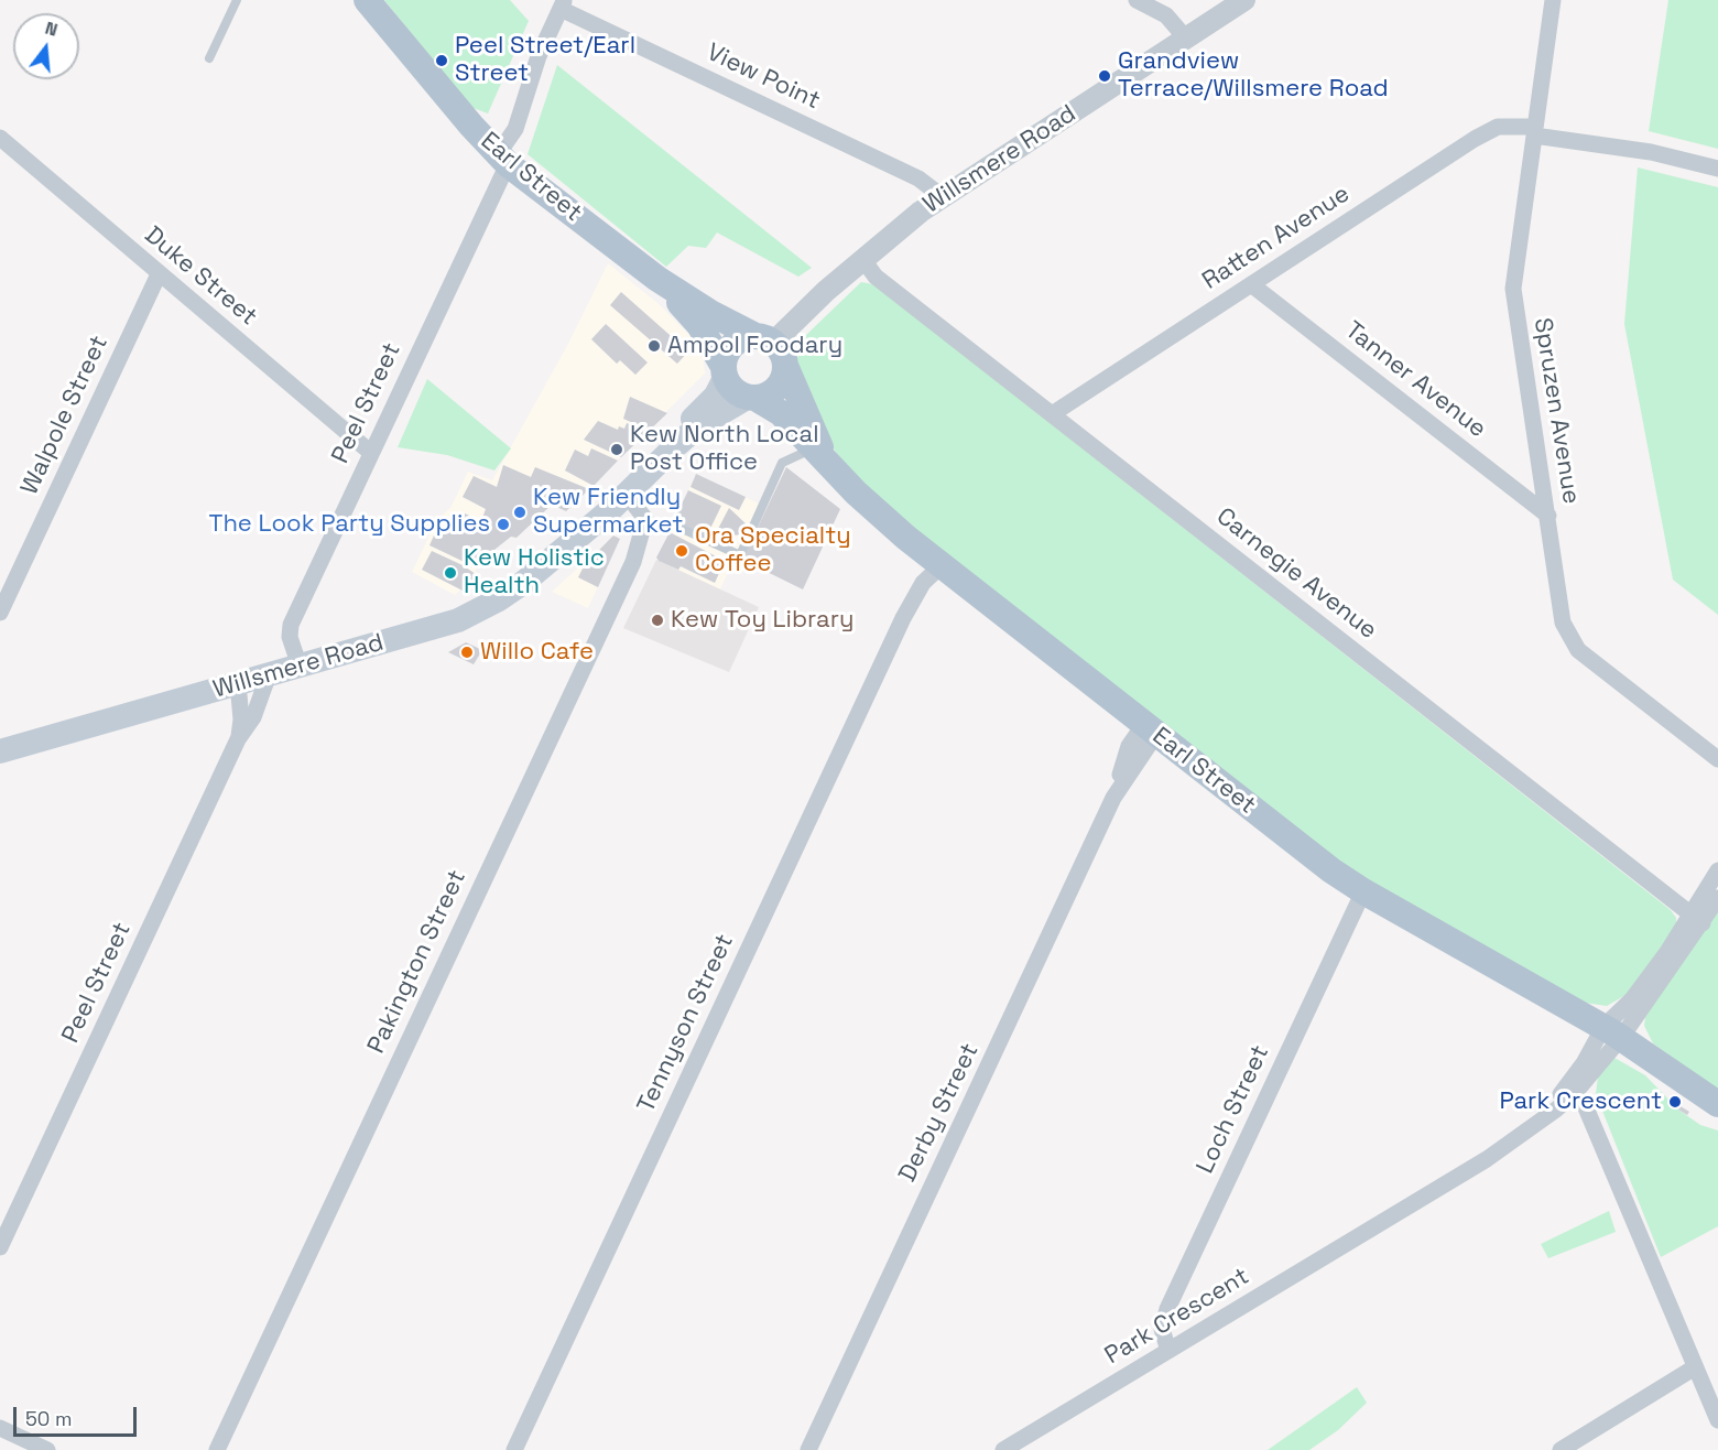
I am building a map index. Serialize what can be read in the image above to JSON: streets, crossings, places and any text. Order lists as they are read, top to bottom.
{
  "streets": {
    "main road": ["Willsmere Road", "Earl Street"],
    "street": [
      "View Point",
      "Ratten Avenue",
      "Duke Street",
      "Tanner Avenue",
      "Peel Street",
      "Spruzen Avenue",
      "Walpole Street",
      "Carnegie Avenue",
      "Pakington Street",
      "Tennyson Street",
      "Loch Street",
      "Derby Street",
      "Park Crescent"
    ]
  },
  "crossings": [
    ["View Point", "Willsmere Road"],
    ["View Point", "Peel Street"],
    ["Willsmere Road", "Earl Street"],
    ["Willsmere Road", "Peel Street"],
    ["Willsmere Road", "Carnegie Avenue"],
    ["Earl Street", "Peel Street"],
    ["Earl Street", "Tennyson Street"],
    ["Earl Street", "Loch Street"],
    ["Earl Street", "Derby Street"],
    ["Earl Street", "Park Crescent"],
    ["Ratten Avenue", "Tanner Avenue"],
    ["Ratten Avenue", "Spruzen Avenue"],
    ["Ratten Avenue", "Carnegie Avenue"],
    ["Duke Street", "Peel Street"],
    ["Duke Street", "Walpole Street"],
    ["Tanner Avenue", "Spruzen Avenue"],
    ["Carnegie Avenue", "Park Crescent"],
    ["Loch Street", "Park Crescent"]
  ],
  "places": [
    "Peel Street/Earl Street",
    "Grandview Terrace/Willsmere Road",
    "Ampol Foodary",
    "Kew North Local Post Office",
    "Kew Friendly Supermarket",
    "The Look Party Supplies",
    "Ora Specialty Coffee",
    "Kew Holistic Health",
    "Kew Toy Library",
    "Willo Cafe",
    "Park Crescent"
  ],
  "scale_bar": "50 m",
  "north": "top"
}
